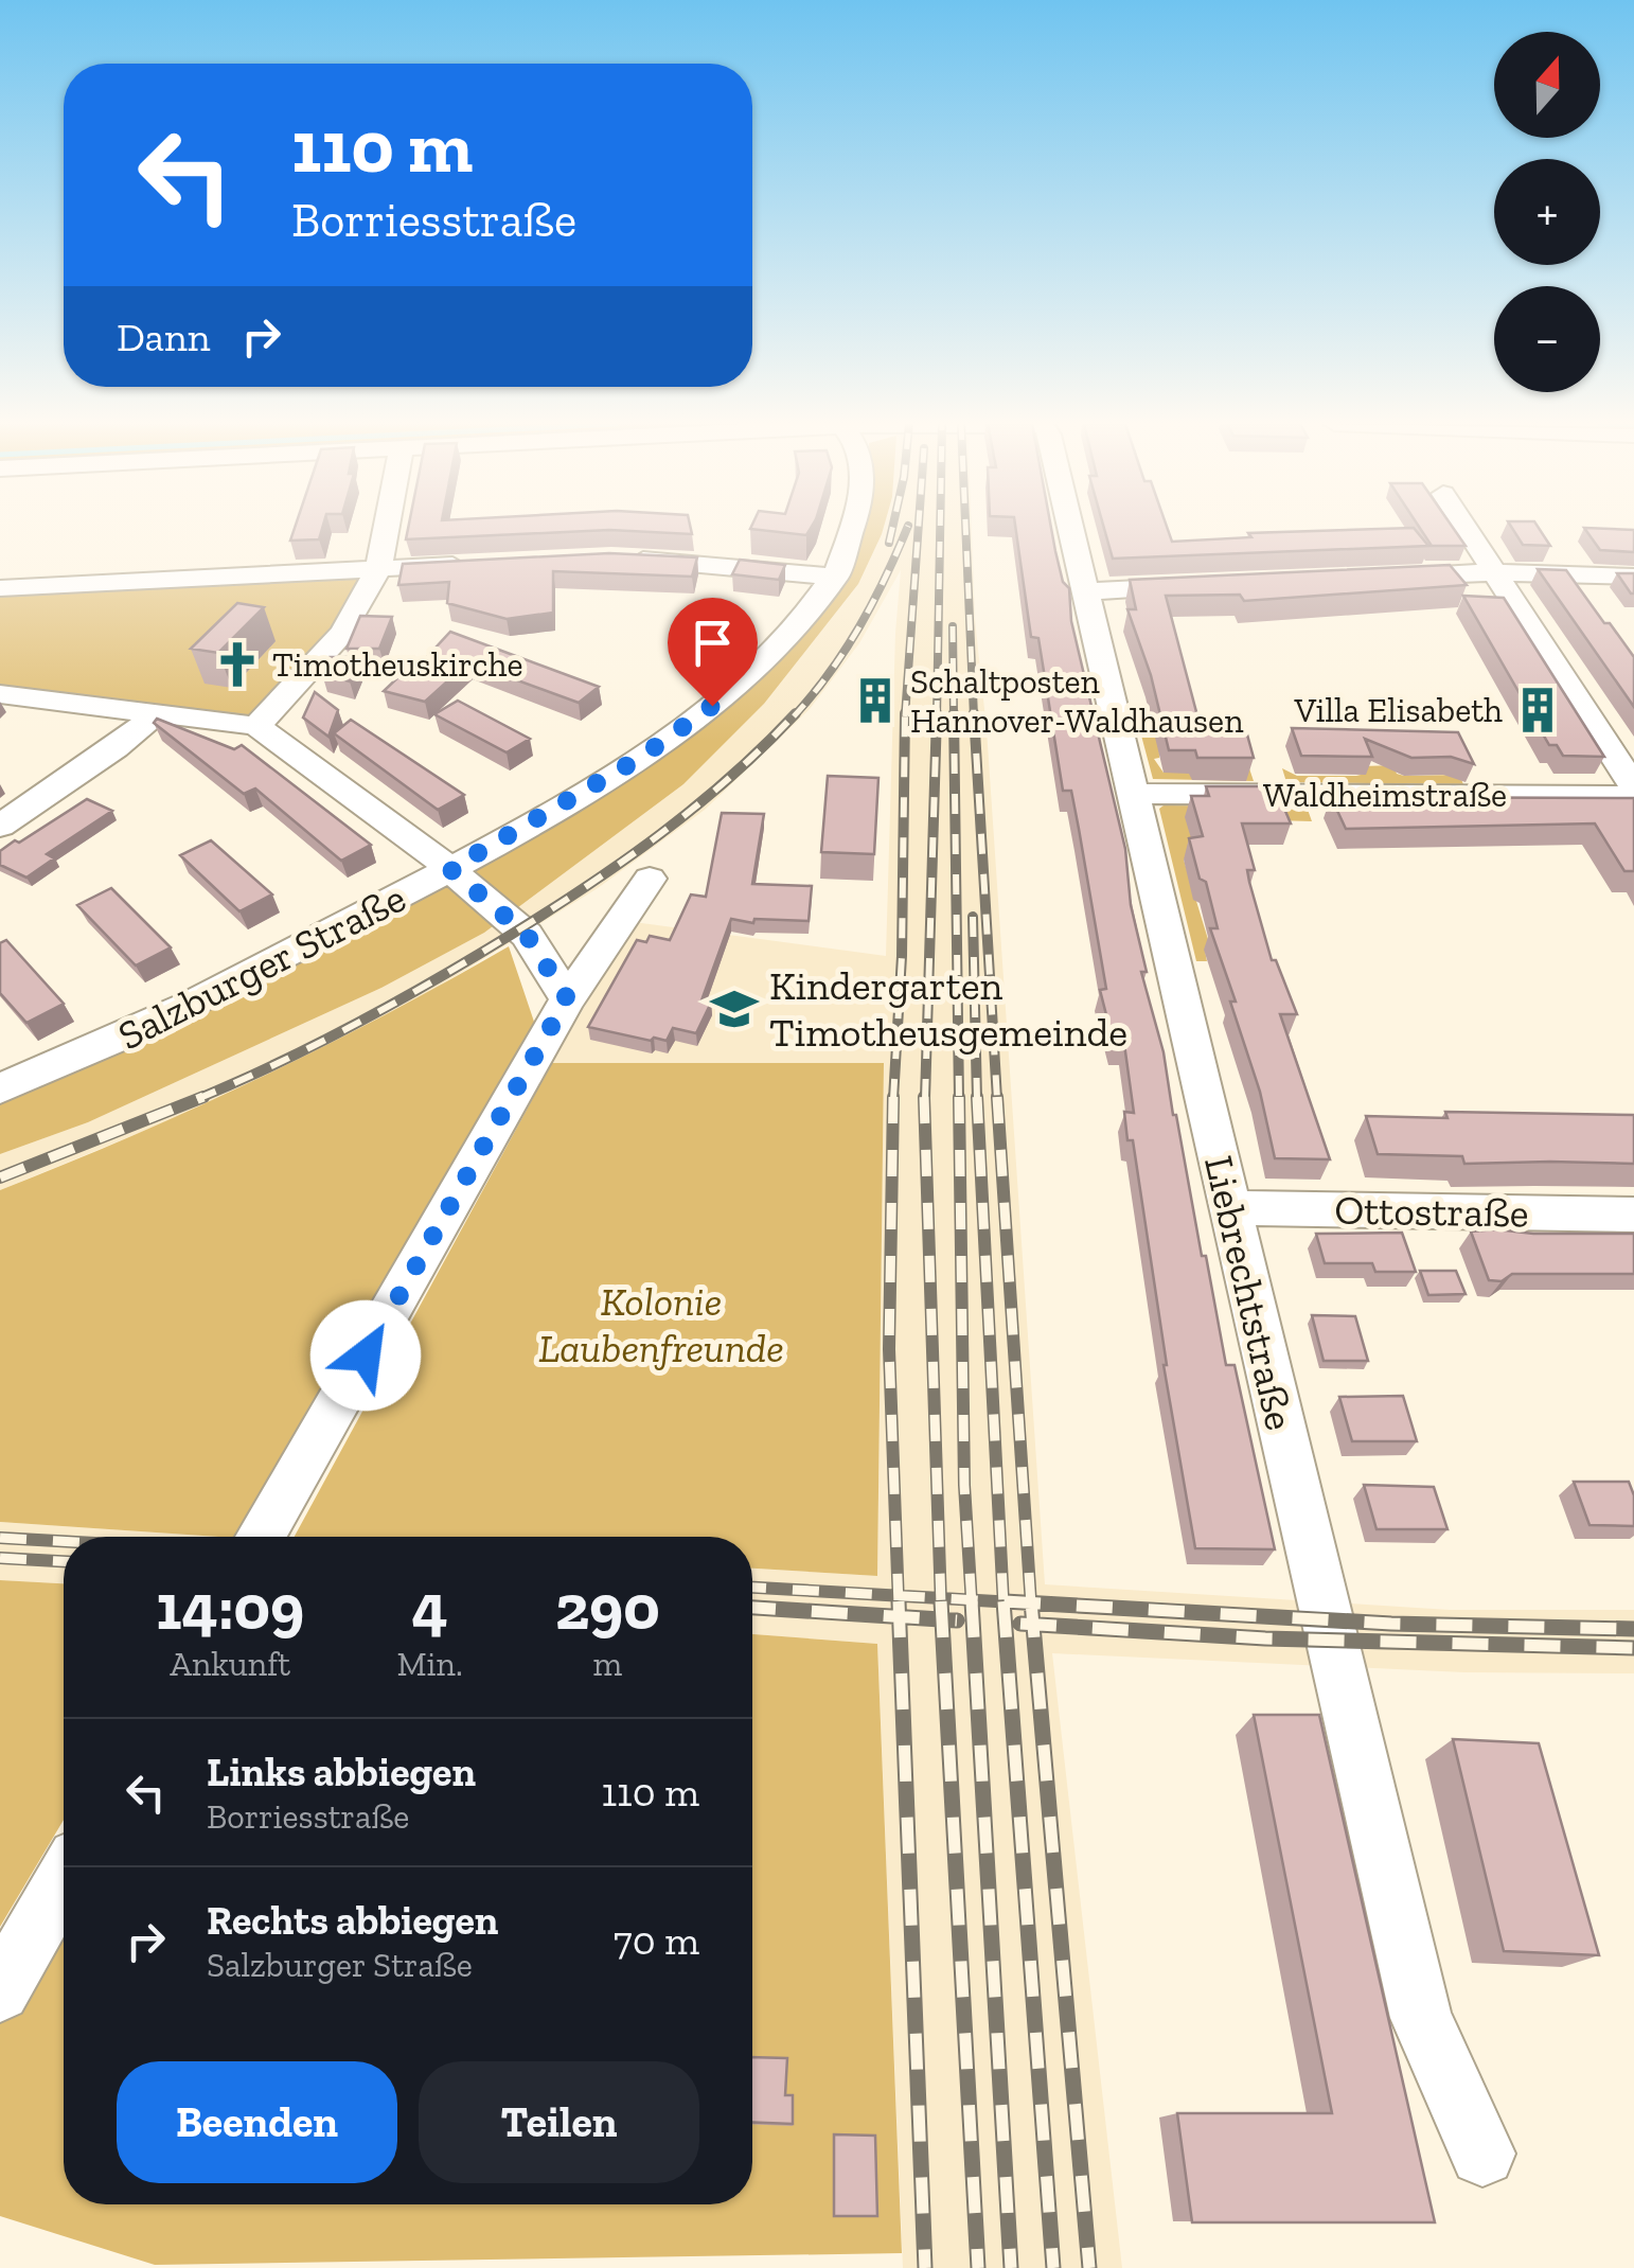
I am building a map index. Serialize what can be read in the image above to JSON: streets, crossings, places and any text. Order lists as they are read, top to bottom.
{
  "streets": {
    "street": [
      "Waldheimstraße",
      "Salzburger Straße",
      "Ottostraße",
      "Liebrechtstraße"
    ]
  },
  "crossings": [
    ["Waldheimstraße", "Liebrechtstraße"],
    ["Ottostraße", "Liebrechtstraße"]
  ],
  "parks": ["Kolonie Laubenfreunde"],
  "places": {
    "church": ["Timotheuskirche"],
    "building": ["Schaltposten Hannover-Waldhausen", "Villa Elisabeth"],
    "school or university": ["Kindergarten Timotheusgemeinde"]
  },
  "north": "top",
  "page": {
    "map_buttons": ["+", "−"],
    "turn": ["110 m", "Borriesstraße"],
    "then": "Dann",
    "eta": [
      "14:09",
      "Ankunft",
      "4",
      "Min.",
      "290",
      "m"
    ],
    "list": [
      {
        "name": "Links abbiegen",
        "note": "Borriesstraße",
        "value": "110 m"
      },
      {
        "name": "Rechts abbiegen",
        "note": "Salzburger Straße",
        "value": "70 m"
      }
    ],
    "buttons": ["Beenden", "Teilen"]
  }
}
